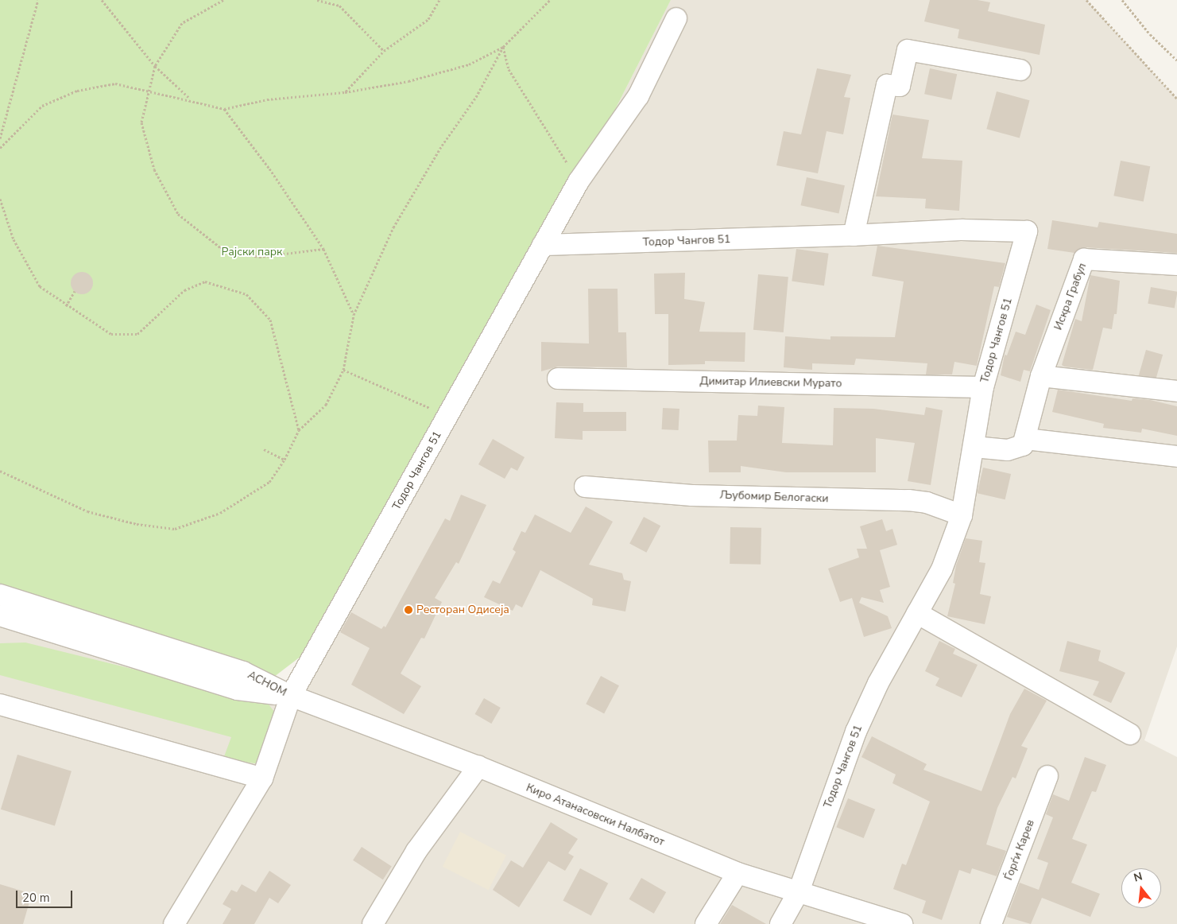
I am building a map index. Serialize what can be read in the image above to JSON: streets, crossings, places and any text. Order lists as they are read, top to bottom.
{
  "streets": {
    "street": [
      "Тодор Чангов 51",
      "Искра Грабул",
      "Димитар Илиевски Мурато",
      "Љубомир Белогаски",
      "АСНОМ",
      "Киро Атанасовски Налбатот",
      "Ѓорѓи Карев"
    ]
  },
  "crossings": [
    ["Тодор Чангов 51", "Димитар Илиевски Мурато"],
    ["Тодор Чангов 51", "Љубомир Белогаски"],
    ["Тодор Чангов 51", "АСНОМ"],
    ["Тодор Чангов 51", "Киро Атанасовски Налбатот"],
    ["АСНОМ", "Киро Атанасовски Налбатот"]
  ],
  "parks": ["Рајски парк"],
  "places": ["Ресторан Одисеја"],
  "scale_bar": "20 m",
  "north": "top"
}
